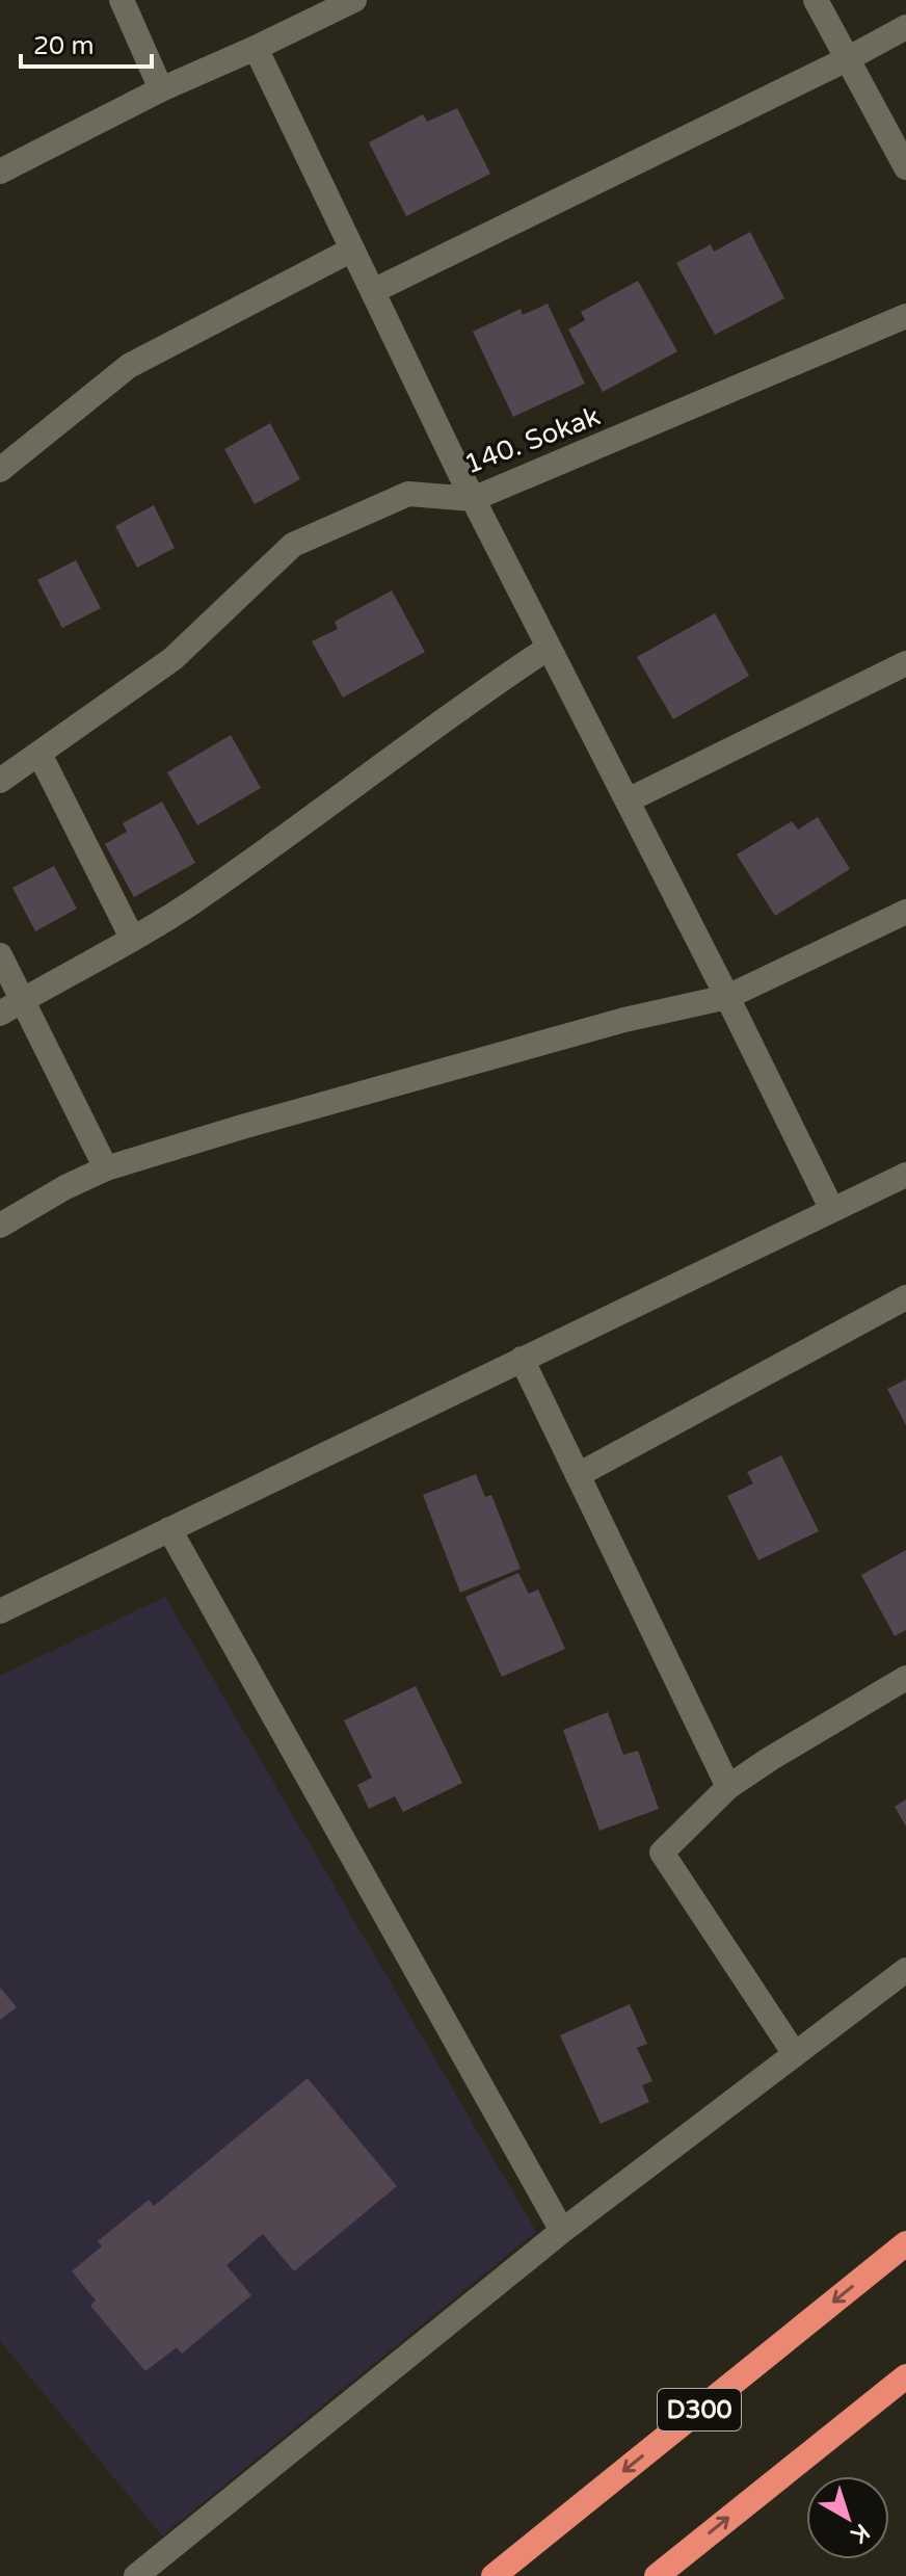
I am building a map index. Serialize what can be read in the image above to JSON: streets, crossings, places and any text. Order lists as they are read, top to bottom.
{
  "streets": {
    "highway": ["D300"],
    "street": ["140. Sokak"]
  },
  "scale_bar": "20 m",
  "north": "bottom right"
}
